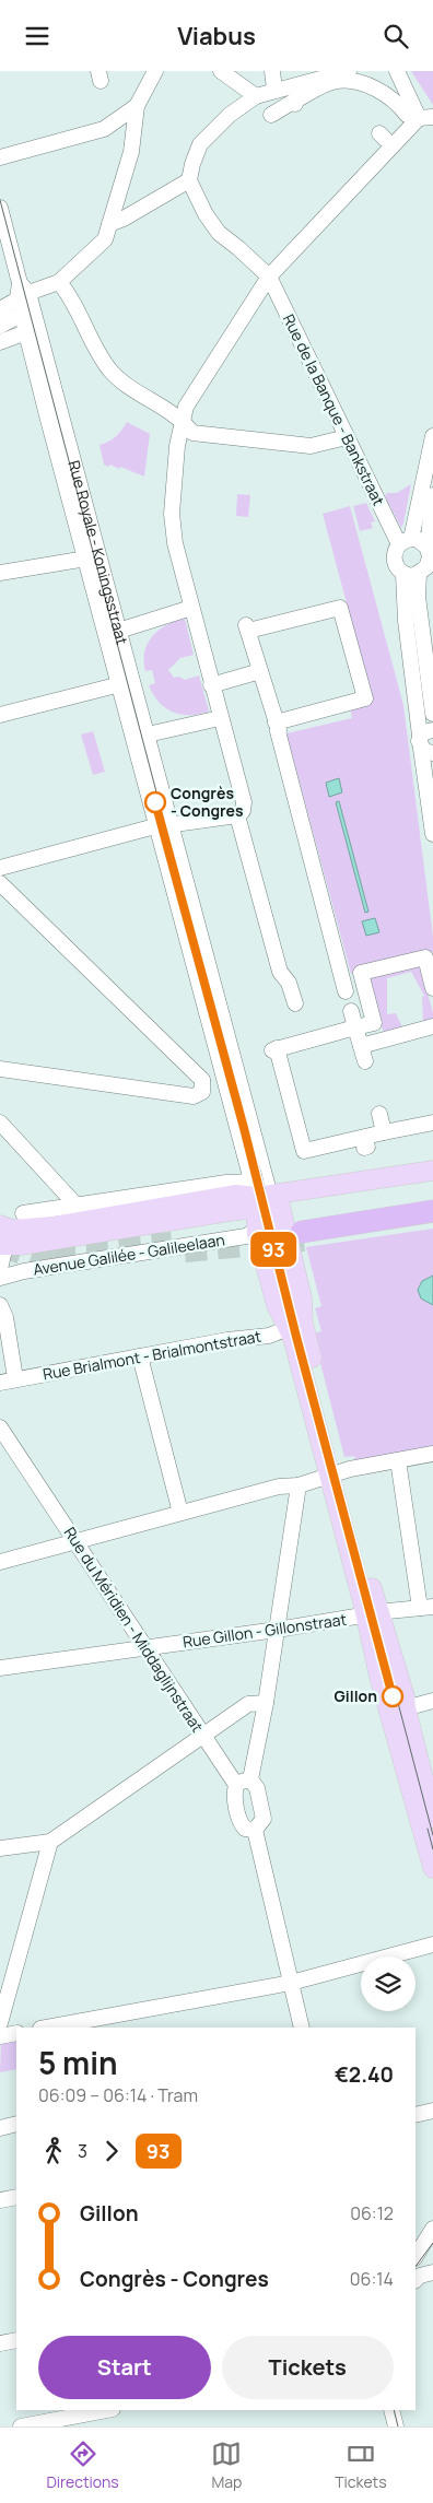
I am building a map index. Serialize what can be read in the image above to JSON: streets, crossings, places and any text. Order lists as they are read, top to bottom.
{
  "streets": {
    "main road": ["Rue Royale - Koningsstraat"],
    "street": [
      "Rue de la Banque - Bankstraat",
      "Avenue Galilée - Galileelaan",
      "Rue Brialmont - Brialmontstraat",
      "Rue du Méridien - Middaglijnstraat",
      "Rue Gillon - Gillonstraat"
    ]
  },
  "crossings": [
    ["Rue Royale - Koningsstraat", "Avenue Galilée - Galileelaan"],
    ["Rue Royale - Koningsstraat", "Rue Brialmont - Brialmontstraat"],
    ["Rue Royale - Koningsstraat", "Rue Gillon - Gillonstraat"],
    ["Rue du Méridien - Middaglijnstraat", "Rue Gillon - Gillonstraat"]
  ],
  "places": ["Congrès - Congres", "Gillon"],
  "lines": ["tram line 93"],
  "page": {
    "header": "Viabus",
    "on_map": "93",
    "heading": ["5 min", "06:09 – 06:14 · Tram", "€2.40"],
    "legs": ["3", "93"],
    "list": [
      {
        "name": "Gillon",
        "value": "06:12"
      },
      {
        "name": "Congrès - Congres",
        "value": "06:14"
      }
    ],
    "buttons": ["Start", "Tickets"],
    "tabs": ["Directions", "Map", "Tickets"]
  }
}
